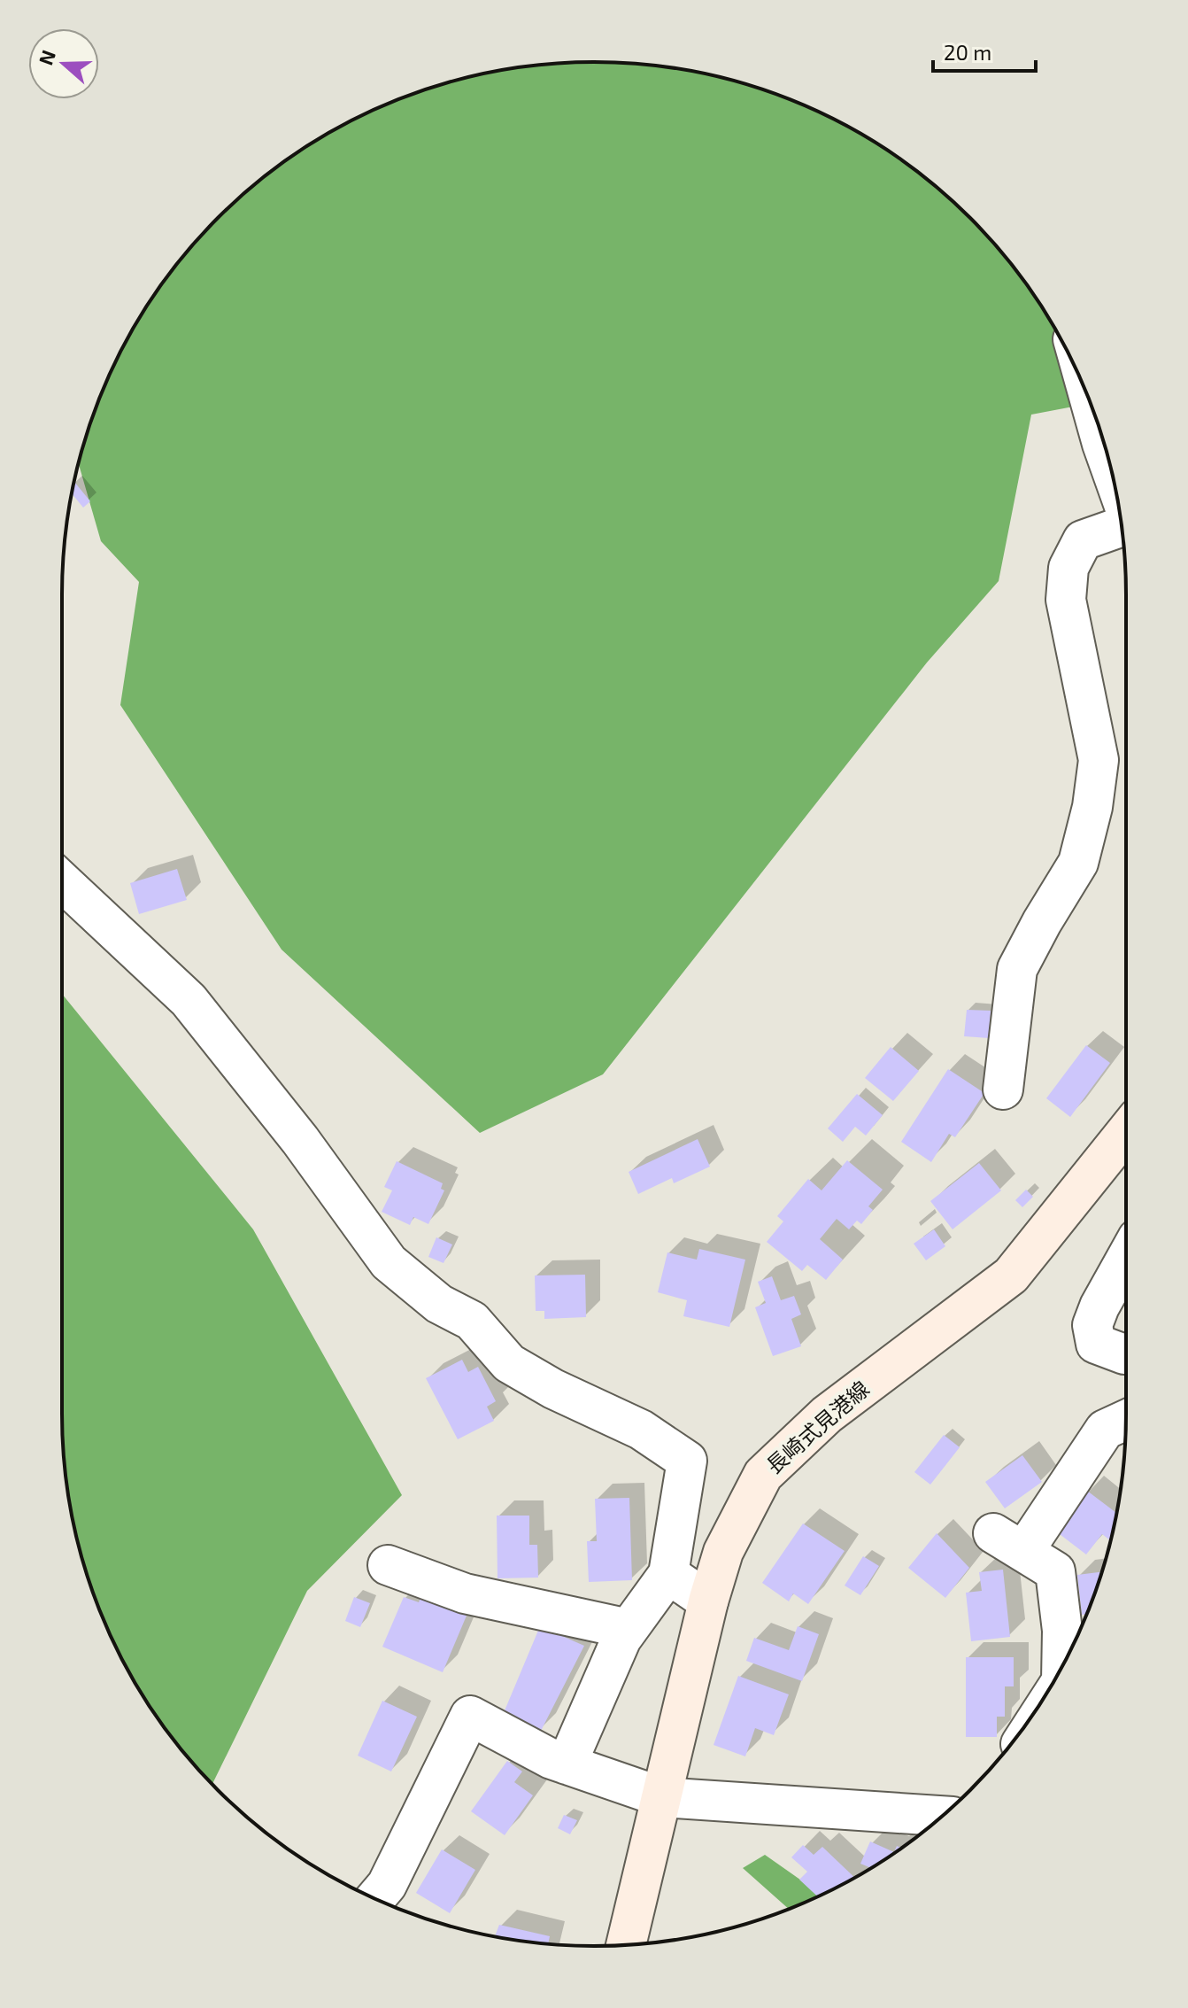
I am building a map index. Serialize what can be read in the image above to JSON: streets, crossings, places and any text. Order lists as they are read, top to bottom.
{
  "streets": {
    "main road": ["長崎式見港線"]
  },
  "scale_bar": "20 m",
  "north": "left"
}
